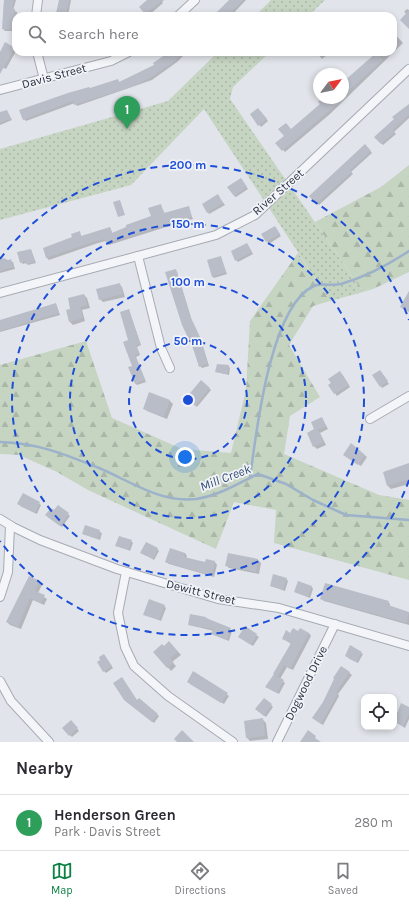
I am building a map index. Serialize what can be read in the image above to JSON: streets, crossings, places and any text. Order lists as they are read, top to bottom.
{
  "streets": {
    "street": [
      "Davis Street",
      "River Street",
      "Dewitt Street",
      "Dogwood Drive"
    ]
  },
  "crossings": [
    ["Dewitt Street", "Dogwood Drive"]
  ],
  "water": ["Mill Creek"],
  "north": "top right",
  "page": {
    "search": "Search here",
    "pins": "1",
    "heading": "Nearby",
    "list": [
      {
        "mark": "1",
        "name": "Henderson Green",
        "note": "Park · Davis Street",
        "value": "280 m"
      }
    ],
    "nav": ["Map", "Directions", "Saved"]
  },
  "rings": [
    "200 m",
    "150 m",
    "100 m",
    "50 m"
  ]
}
